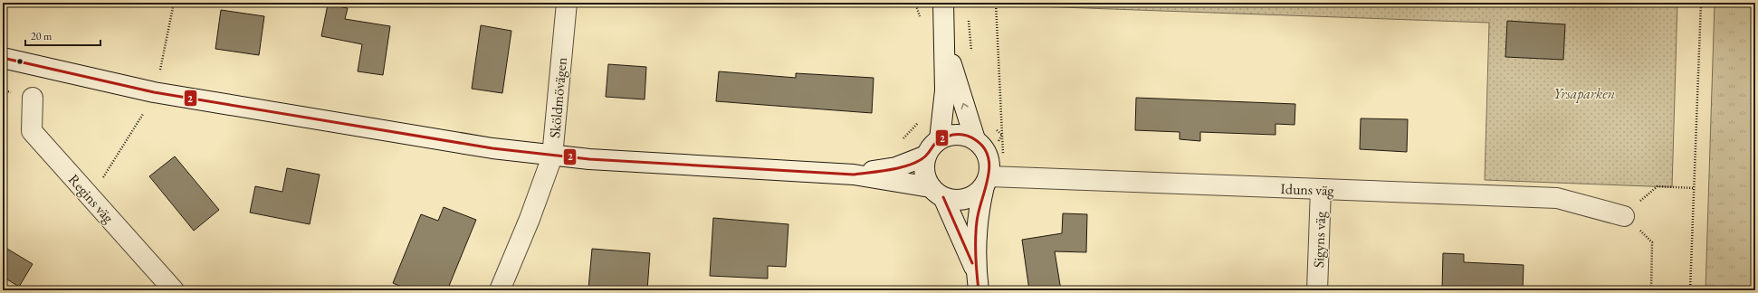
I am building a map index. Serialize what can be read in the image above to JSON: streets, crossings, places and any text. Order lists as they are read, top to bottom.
{
  "streets": {
    "street": [
      "Sköldmövägen",
      "Iduns väg",
      "Regins väg",
      "Sigyns väg"
    ]
  },
  "crossings": [
    ["Iduns väg", "Sigyns väg"]
  ],
  "parks": ["Yrsaparken"],
  "lines": ["transit line 2"],
  "scale_bar": "20 m"
}
